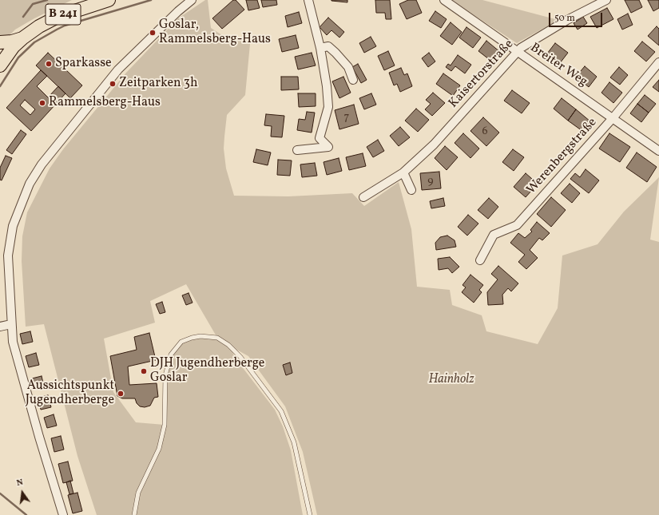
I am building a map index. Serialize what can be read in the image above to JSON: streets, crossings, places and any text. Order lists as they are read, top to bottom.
{
  "streets": {
    "main road": ["B 241"],
    "street": ["Breiter Weg", "Kaisertorstraße", "Werenbergstraße"]
  },
  "crossings": [
    ["Breiter Weg", "Kaisertorstraße"],
    ["Breiter Weg", "Werenbergstraße"]
  ],
  "parks": ["Hainholz"],
  "places": [
    "Goslar, Rammelsberg-Haus",
    "Sparkasse",
    "Zeitparken 3h",
    "Rammelsberg-Haus",
    "DJH Jugendherberge Goslar",
    "Aussichtspunkt Jugendherberge"
  ],
  "house_numbers": ["7", "6", "9"],
  "scale_bar": "50 m",
  "north": "top"
}
